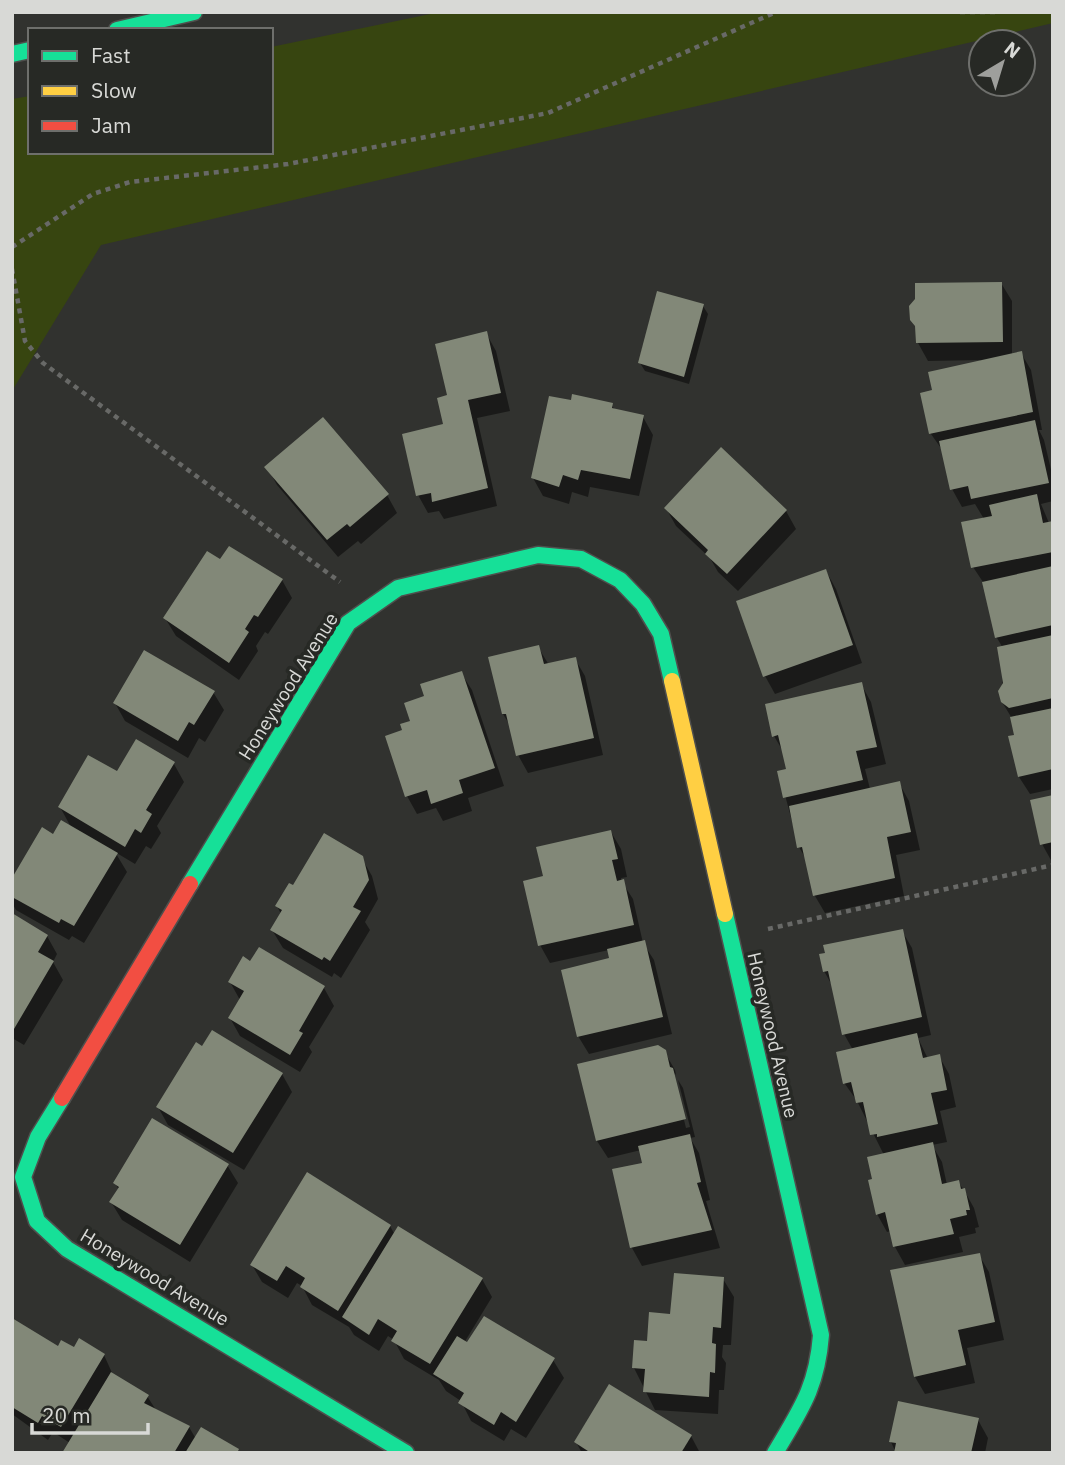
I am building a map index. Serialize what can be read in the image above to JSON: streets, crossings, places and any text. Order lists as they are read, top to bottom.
{
  "streets": {
    "street": ["Honeywood Avenue"]
  },
  "legend": ["Fast", "Slow", "Jam"],
  "scale_bar": "20 m",
  "north": "top right"
}
